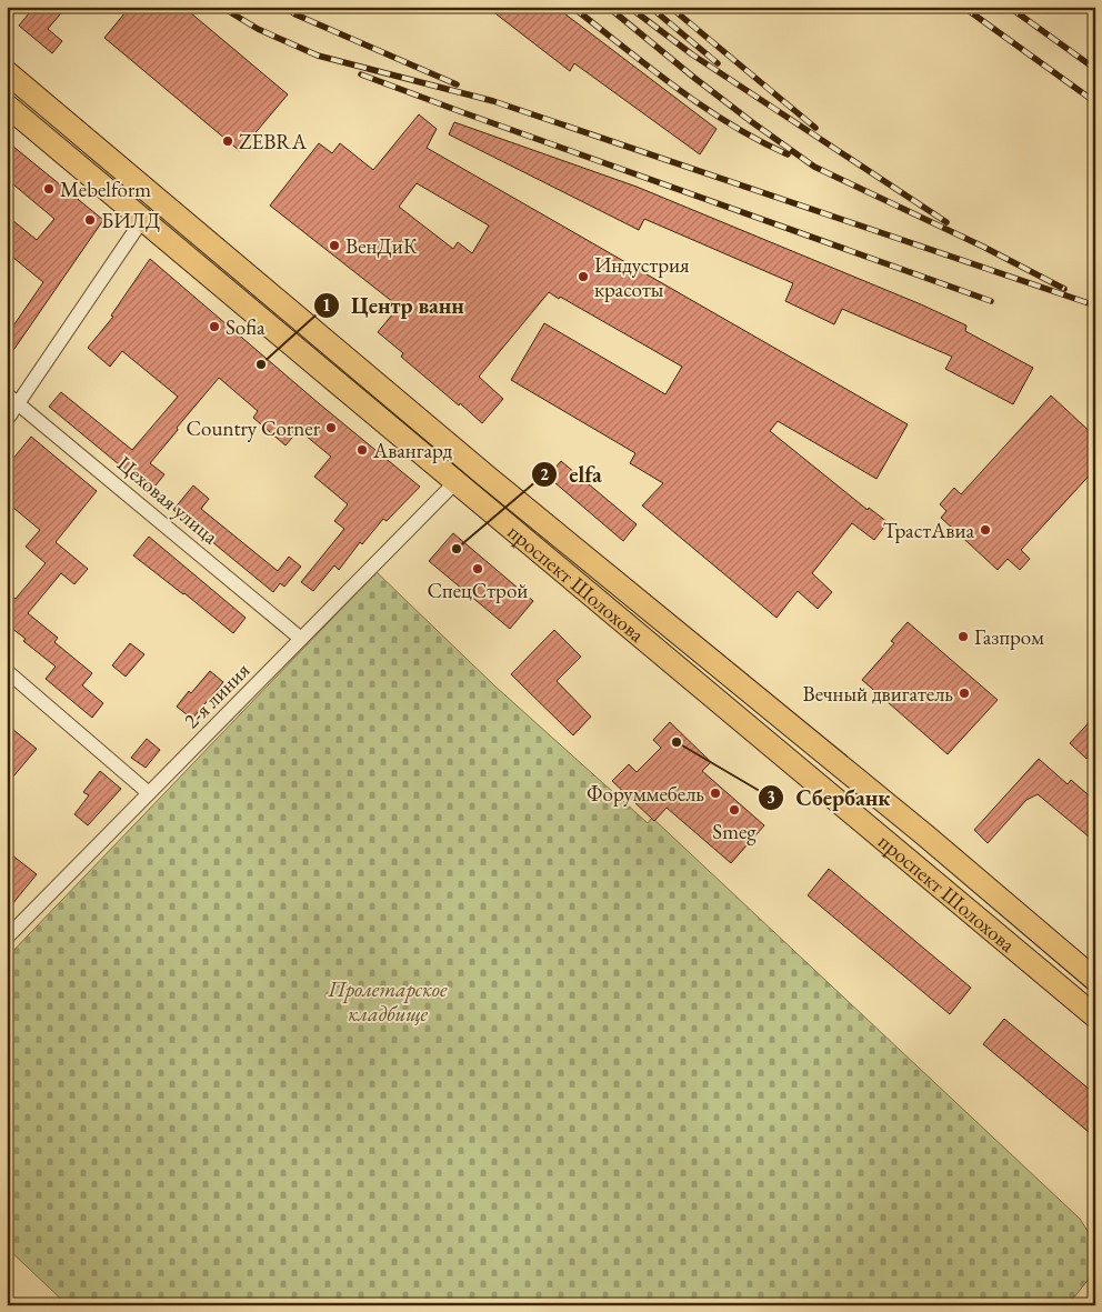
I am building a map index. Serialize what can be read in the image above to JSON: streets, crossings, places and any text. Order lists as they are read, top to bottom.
{
  "streets": {
    "main road": ["проспект Шолохова"],
    "street": ["Цеховая улица", "2-я линия"]
  },
  "crossings": [
    ["Цеховая улица", "2-я линия"],
    ["проспект Шолохова", "2-я линия"]
  ],
  "parks": ["Пролетарское кладбище"],
  "places": [
    "ZEBRA",
    "Mebelform",
    "БИЛД",
    "ВенДиК",
    "Индустрия красоты",
    "Sofia",
    "Центр ванн",
    "Country Corner",
    "Авангард",
    "ТрастАвиа",
    "elfa",
    "СпецСтрой",
    "Газпром",
    "Вечный двигатель",
    "Сбербанк",
    "Форуммебель",
    "Smeg"
  ]
}
